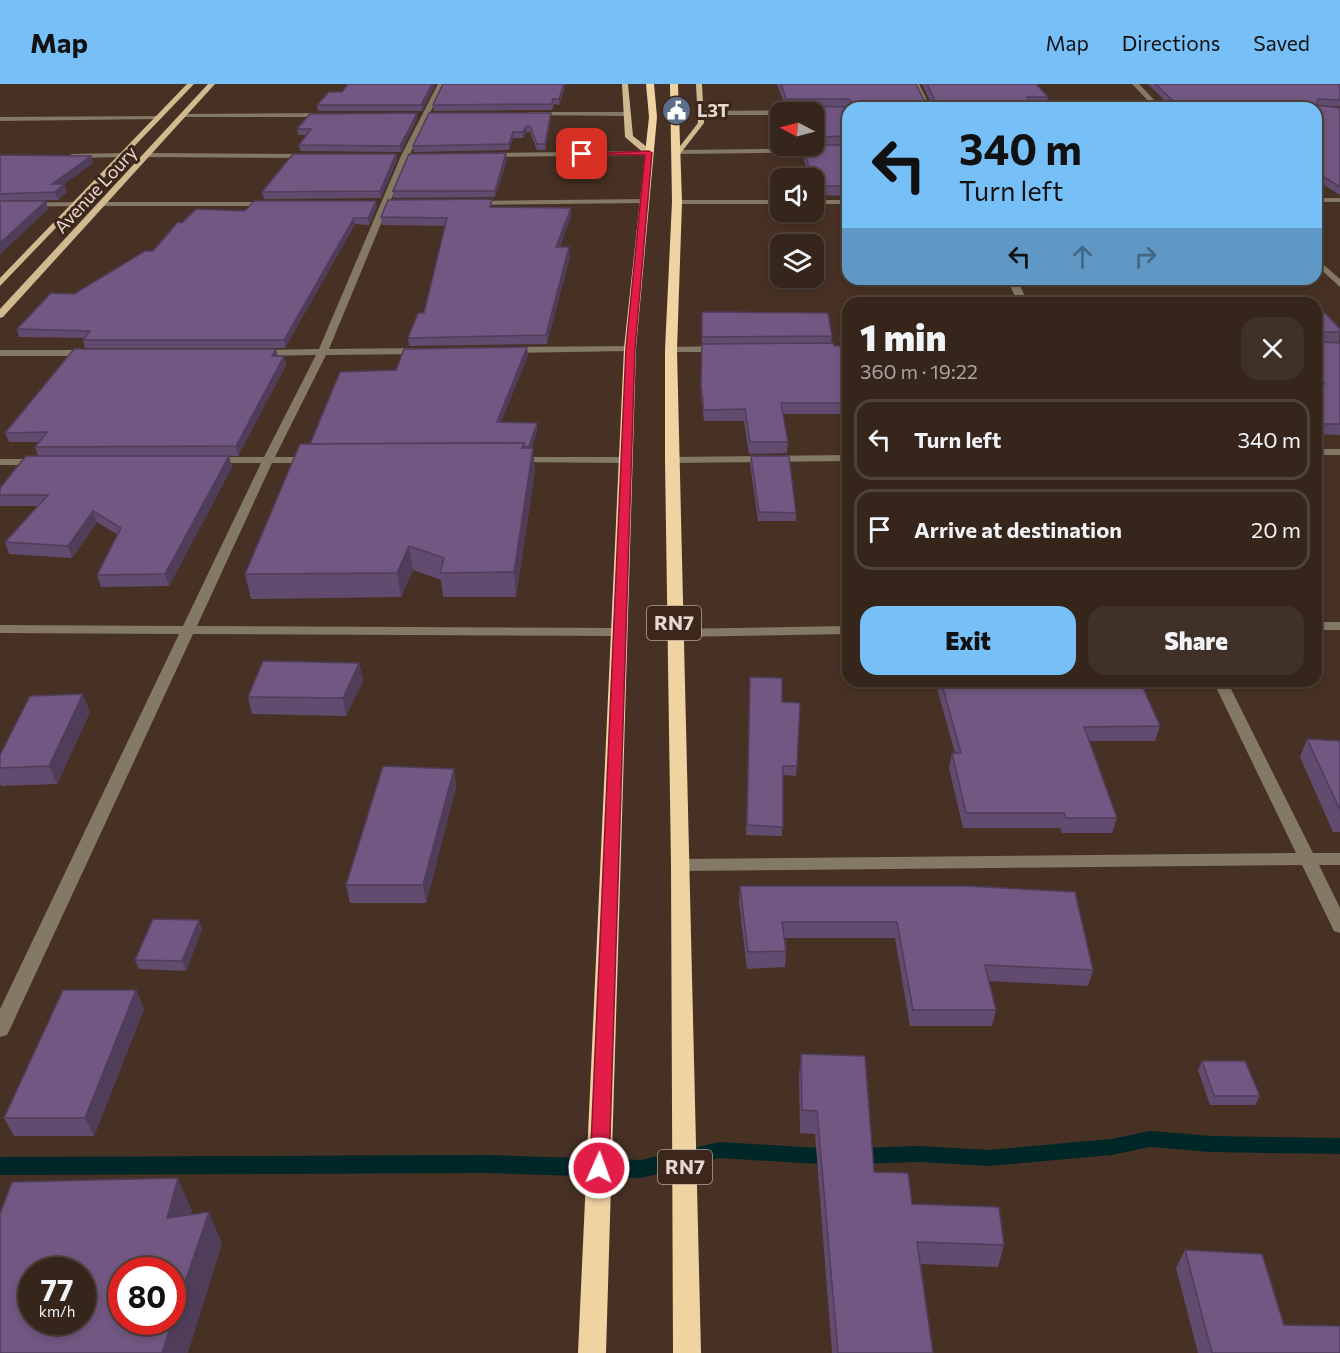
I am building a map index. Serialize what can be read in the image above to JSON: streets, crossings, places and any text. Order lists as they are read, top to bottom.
{
  "streets": {
    "highway": ["RN7"],
    "main road": ["Avenue Loury"]
  },
  "places": {
    "public building": ["L3T"]
  },
  "north": "left",
  "page": {
    "header": "Map",
    "nav": ["Map", "Directions", "Saved"],
    "turn": ["340 m", "Turn left"],
    "heading": ["1 min", "360 m · 19:22"],
    "list": [
      {
        "name": "Turn left",
        "value": "340 m"
      },
      {
        "name": "Arrive at destination",
        "value": "20 m"
      }
    ],
    "buttons": ["Exit", "Share"],
    "speed": "77 km/h",
    "limit": "80"
  }
}
